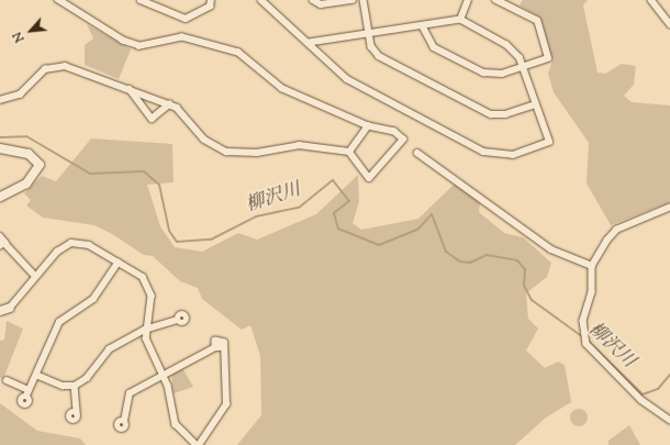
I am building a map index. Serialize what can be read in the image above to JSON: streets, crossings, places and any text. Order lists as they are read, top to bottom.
{
  "water": ["柳沢川"],
  "north": "bottom left"
}
